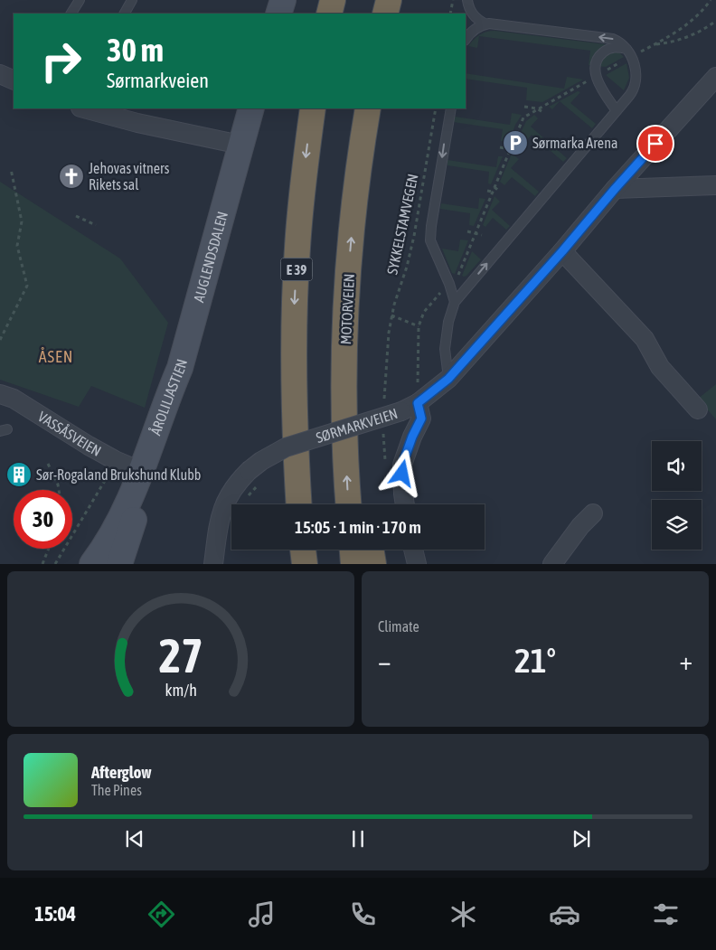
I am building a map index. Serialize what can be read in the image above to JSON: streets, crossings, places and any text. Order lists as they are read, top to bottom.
{
  "streets": {
    "highway": ["E 39", "MOTORVEIEN"],
    "main road": ["AUGLENDSDALEN", "ÅROLILJASTIEN"],
    "street": ["SØRMARKVEIEN", "VASSÅSVEIEN"],
    "path": ["SYKKELSTAMVEGEN"]
  },
  "crossings": [
    ["AUGLENDSDALEN", "ÅROLILJASTIEN"],
    ["ÅROLILJASTIEN", "VASSÅSVEIEN"]
  ],
  "districts": ["ÅSEN"],
  "places": {
    "parking": ["Sørmarka Arena"],
    "church": ["Jehovas vitners Rikets sal"],
    "building": ["Sør-Rogaland Brukshund Klubb"]
  },
  "page": {
    "turn": ["30 m", "Sørmarkveien"],
    "limit": "30",
    "trip": "15:05 · 1 min · 170 m",
    "tile": "Climate",
    "heat": ["−", "21°", "+"],
    "song": ["Afterglow", "The Pines"],
    "tabs": "15:04",
    "gauge": ["27", "km/h"]
  }
}
